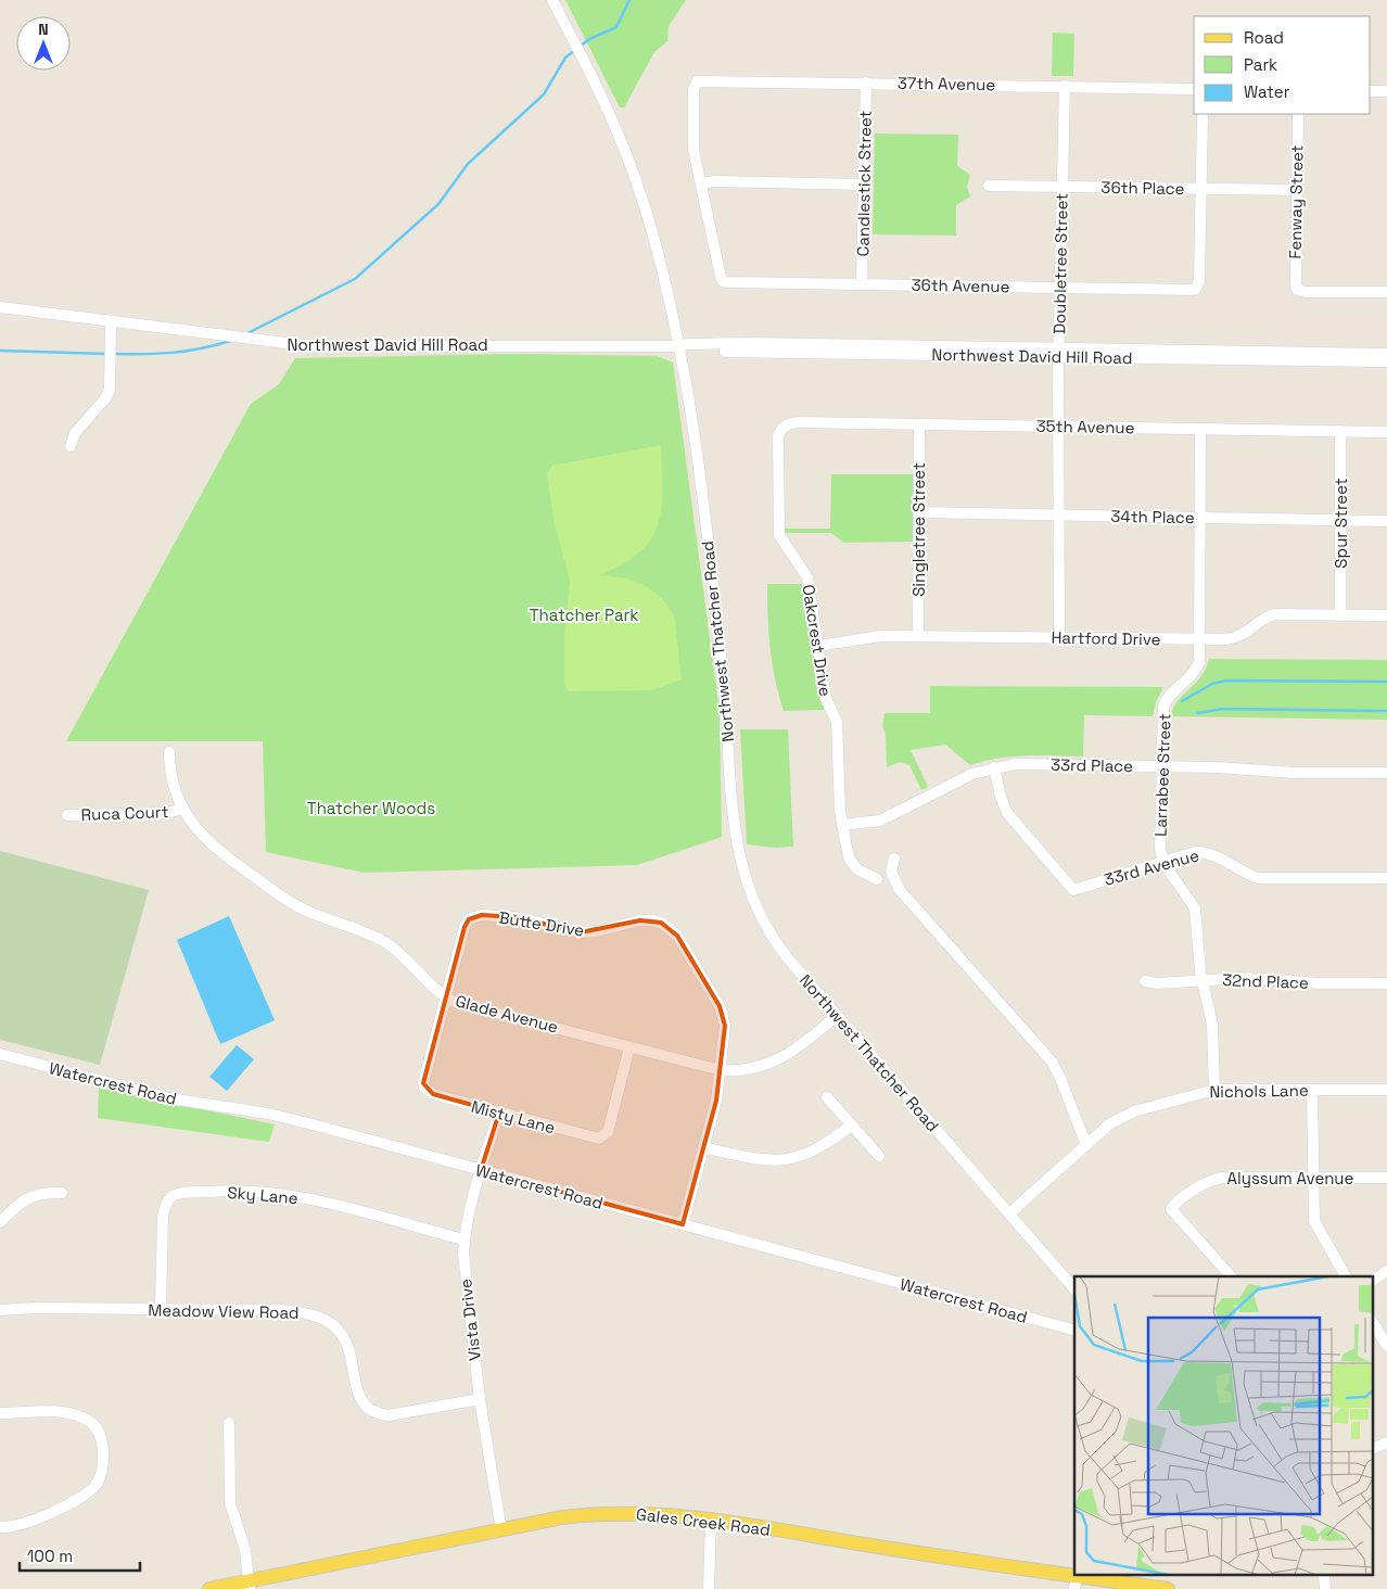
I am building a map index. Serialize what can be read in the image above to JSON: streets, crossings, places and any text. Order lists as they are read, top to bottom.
{
  "streets": {
    "main road": ["Gales Creek Road"],
    "street": [
      "37th Avenue",
      "Candlestick Street",
      "36th Place",
      "Fenway Street",
      "Doubletree Street",
      "36th Avenue",
      "Northwest David Hill Road",
      "35th Avenue",
      "34th Place",
      "Spur Street",
      "Singletree Street",
      "Hartford Drive",
      "Oakcrest Drive",
      "Northwest Thatcher Road",
      "33rd Place",
      "Larrabee Street",
      "Ruca Court",
      "33rd Avenue",
      "Butte Drive",
      "32nd Place",
      "Glade Avenue",
      "Watercrest Road",
      "Nichols Lane",
      "Misty Lane",
      "Alyssum Avenue",
      "Sky Lane",
      "Meadow View Road",
      "Vista Drive"
    ]
  },
  "crossings": [
    ["37th Avenue", "Candlestick Street"],
    ["37th Avenue", "Doubletree Street"],
    ["37th Avenue", "36th Avenue"],
    ["Candlestick Street", "36th Avenue"],
    ["36th Place", "Fenway Street"],
    ["36th Place", "Doubletree Street"],
    ["36th Place", "36th Avenue"],
    ["Doubletree Street", "36th Avenue"],
    ["Doubletree Street", "Northwest David Hill Road"],
    ["Doubletree Street", "35th Avenue"],
    ["Doubletree Street", "34th Place"],
    ["Doubletree Street", "Hartford Drive"],
    ["Northwest David Hill Road", "Northwest Thatcher Road"],
    ["35th Avenue", "Spur Street"],
    ["35th Avenue", "Singletree Street"],
    ["35th Avenue", "Oakcrest Drive"],
    ["35th Avenue", "Larrabee Street"],
    ["34th Place", "Spur Street"],
    ["34th Place", "Singletree Street"],
    ["34th Place", "Larrabee Street"],
    ["Spur Street", "Hartford Drive"],
    ["Singletree Street", "Hartford Drive"],
    ["Hartford Drive", "Oakcrest Drive"],
    ["Hartford Drive", "Larrabee Street"],
    ["Oakcrest Drive", "33rd Place"],
    ["Northwest Thatcher Road", "Glade Avenue"],
    ["Northwest Thatcher Road", "Nichols Lane"],
    ["33rd Place", "Larrabee Street"],
    ["33rd Place", "33rd Avenue"],
    ["Larrabee Street", "33rd Avenue"],
    ["Larrabee Street", "32nd Place"],
    ["Larrabee Street", "Nichols Lane"],
    ["Ruca Court", "Glade Avenue"],
    ["Butte Drive", "Glade Avenue"],
    ["Butte Drive", "Watercrest Road"],
    ["Butte Drive", "Misty Lane"],
    ["Glade Avenue", "Misty Lane"],
    ["Watercrest Road", "Vista Drive"],
    ["Misty Lane", "Vista Drive"],
    ["Sky Lane", "Meadow View Road"],
    ["Sky Lane", "Vista Drive"],
    ["Meadow View Road", "Vista Drive"],
    ["Vista Drive", "Gales Creek Road"]
  ],
  "parks": ["Thatcher Park", "Thatcher Woods"],
  "legend": ["Road", "Park", "Water"],
  "scale_bar": "100 m",
  "north": "top"
}
